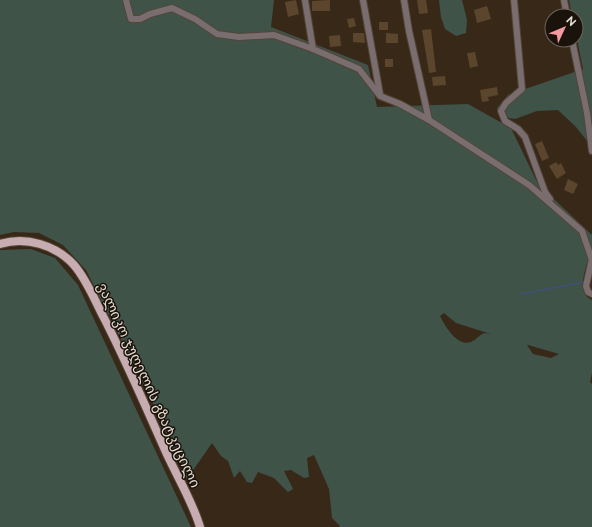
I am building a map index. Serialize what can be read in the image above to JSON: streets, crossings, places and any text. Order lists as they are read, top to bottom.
{
  "streets": {
    "main road": ["ვალიკო ჯუღელის გზატკეცილი"]
  },
  "north": "top right"
}
